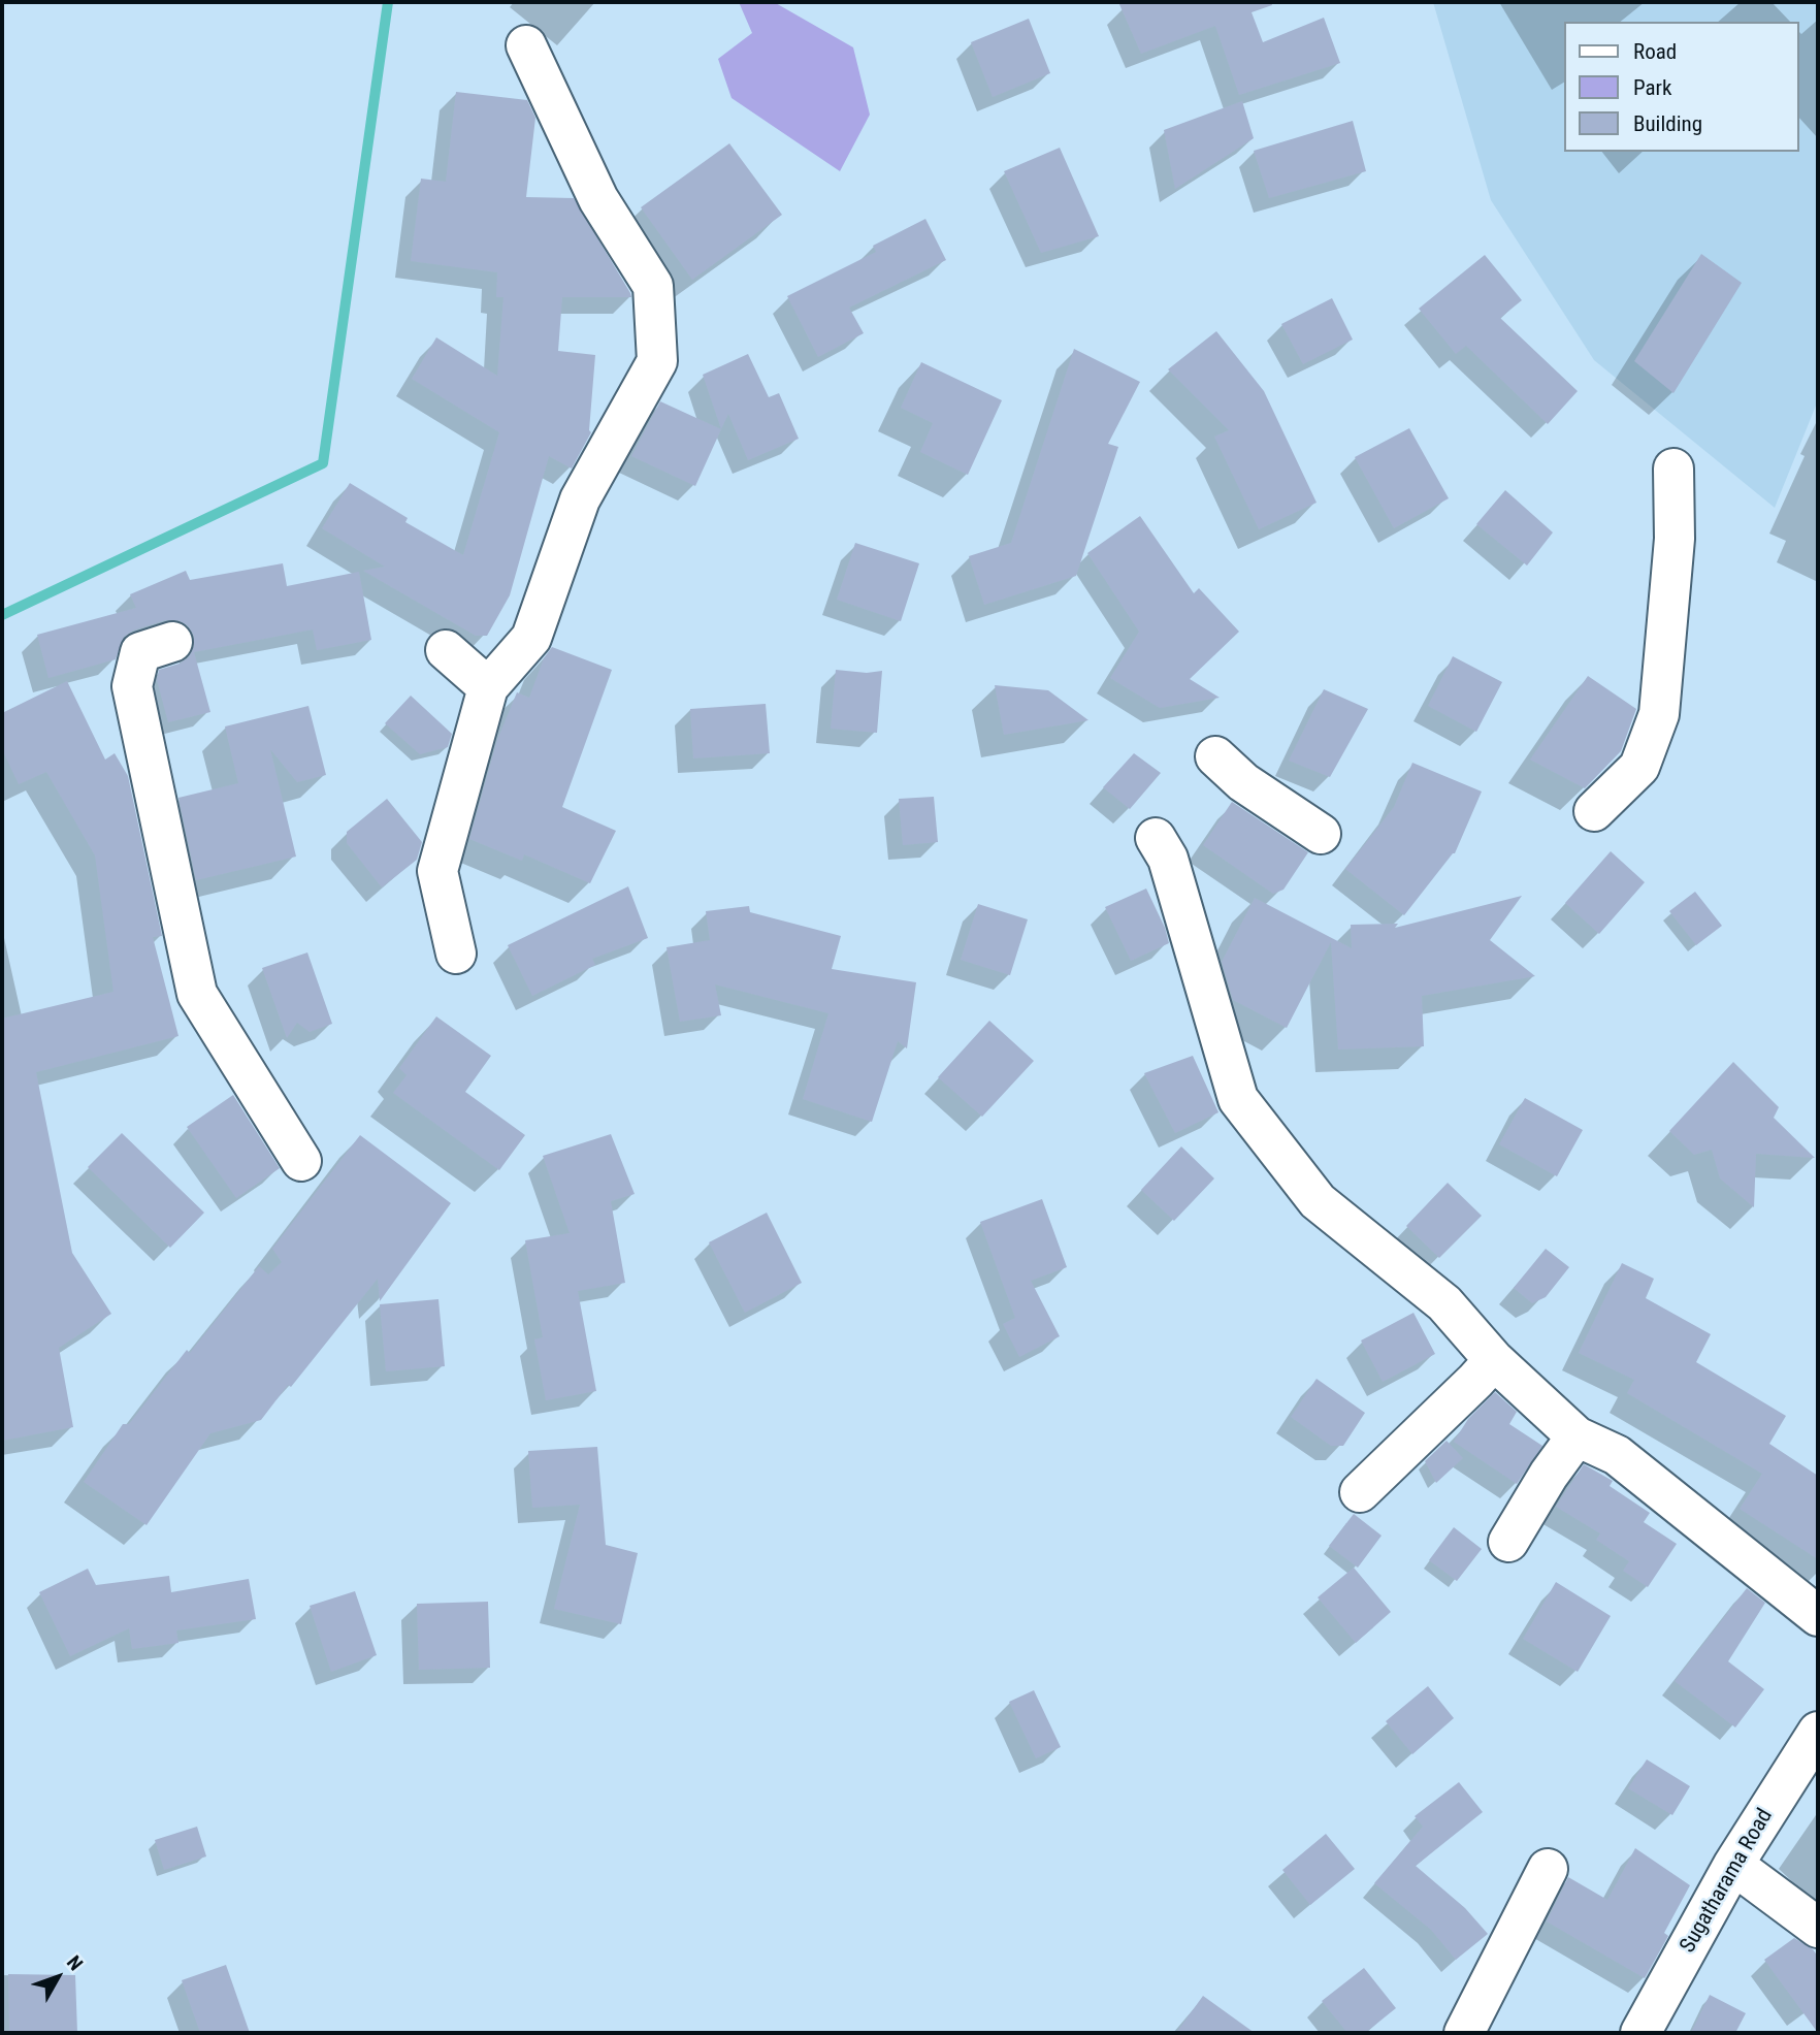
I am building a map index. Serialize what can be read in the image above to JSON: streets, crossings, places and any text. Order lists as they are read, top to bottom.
{
  "streets": {
    "street": ["Sugatharama Road"]
  },
  "legend": ["Road", "Park", "Building"],
  "north": "top right"
}
